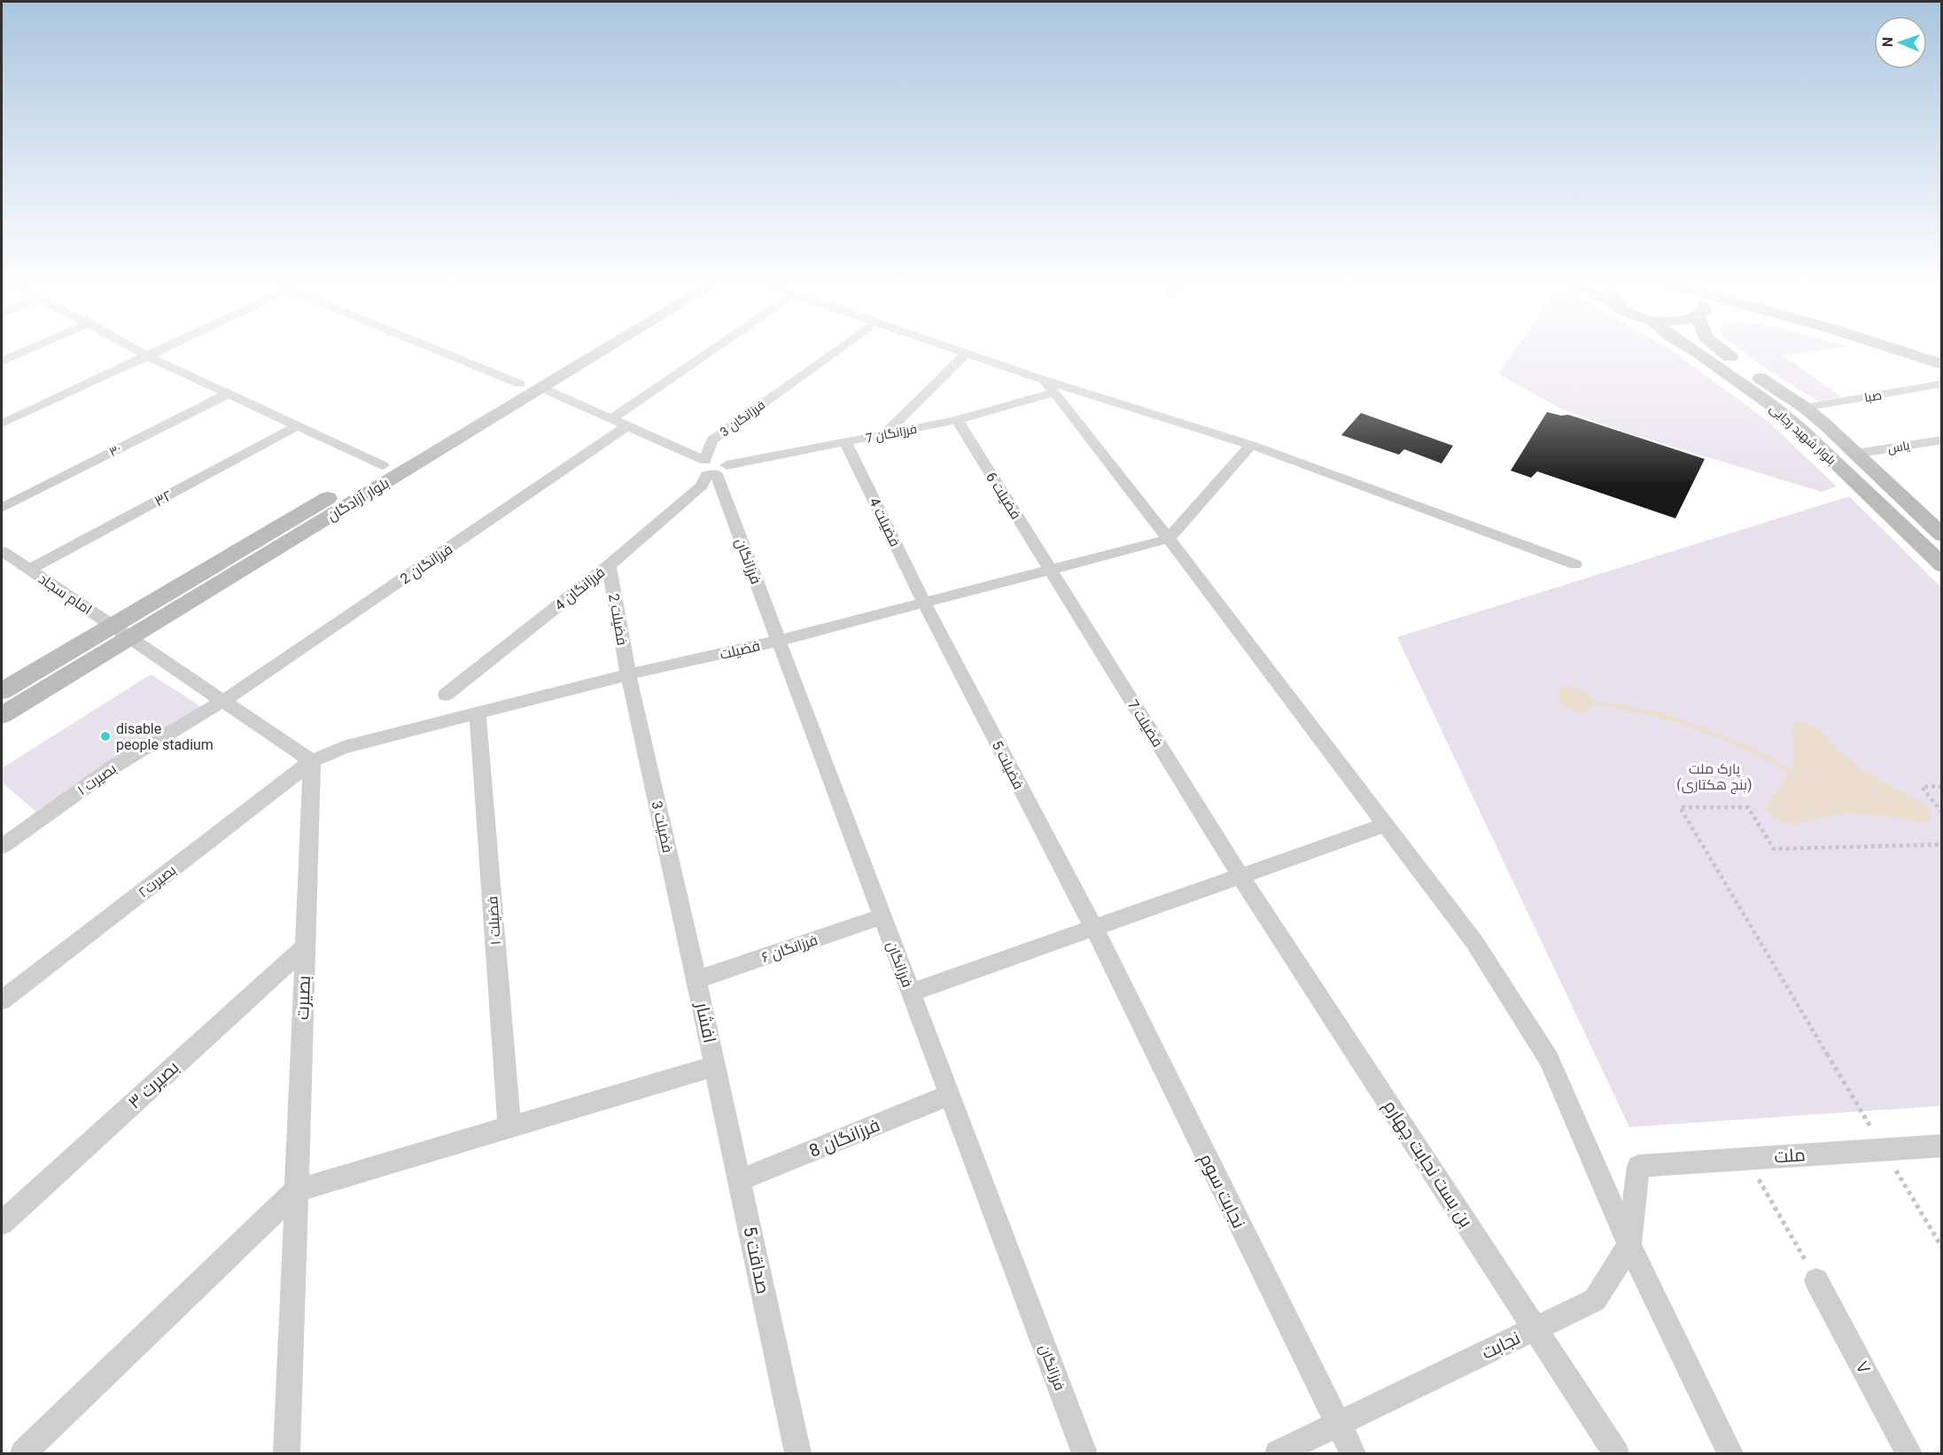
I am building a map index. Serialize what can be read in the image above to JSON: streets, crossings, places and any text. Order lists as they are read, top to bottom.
{
  "streets": {
    "street": [
      "صبا",
      "فرزانگان 3",
      "فرزانگان 7",
      "بلوار شهید رجایی",
      "یاس",
      "۳۰",
      "فضیلت 6",
      "۳۲",
      "بلوار آزادگان",
      "فضیلت 4",
      "فرزانگان",
      "فرزانگان 2",
      "فرزانگان 4",
      "امام سجاد",
      "فضیلت 2",
      "فضیلت",
      "فضیلت 7",
      "فضیلت 5",
      "بصیرت ۱",
      "فضیلت 3",
      "بصیرت۲",
      "فضیلت ۱",
      "فرزانگان ۶",
      "بصیرت",
      "افشار",
      "بصیرت ۳",
      "فرزانگان 8",
      "ملت",
      "بن بست نجابت چهارم",
      "نجابت سوم",
      "صداقت 5",
      "نجابت",
      "۷"
    ]
  },
  "crossings": [
    ["صبا", "بلوار شهید رجایی"],
    ["فرزانگان 3", "فرزانگان 7"],
    ["فرزانگان 3", "فرزانگان"],
    ["فرزانگان 3", "فرزانگان 4"],
    ["فرزانگان 7", "فضیلت 6"],
    ["فرزانگان 7", "فضیلت 4"],
    ["فرزانگان 7", "فرزانگان"],
    ["فرزانگان 7", "فرزانگان 4"],
    ["بلوار شهید رجایی", "یاس"],
    ["فضیلت 6", "فضیلت"],
    ["فضیلت 6", "فضیلت 7"],
    ["۳۲", "امام سجاد"],
    ["بلوار آزادگان", "امام سجاد"],
    ["فضیلت 4", "فضیلت"],
    ["فضیلت 4", "فضیلت 5"],
    ["فرزانگان", "فرزانگان 4"],
    ["فرزانگان", "فضیلت"],
    ["فرزانگان", "فرزانگان ۶"],
    ["فرزانگان", "فرزانگان 8"],
    ["فرزانگان 2", "بصیرت ۱"],
    ["فرزانگان 4", "فضیلت 2"],
    ["فضیلت 2", "فضیلت"],
    ["فضیلت 2", "فضیلت 3"],
    ["فضیلت", "فضیلت 7"],
    ["فضیلت", "فضیلت 5"],
    ["فضیلت", "فضیلت 3"],
    ["فضیلت", "بصیرت۲"],
    ["فضیلت", "فضیلت ۱"],
    ["فضیلت", "بصیرت"],
    ["فضیلت 7", "بن بست نجابت چهارم"],
    ["فضیلت 5", "نجابت سوم"],
    ["فضیلت 3", "فرزانگان ۶"],
    ["فضیلت 3", "افشار"],
    ["بصیرت۲", "بصیرت"],
    ["فرزانگان ۶", "افشار"],
    ["بصیرت", "بصیرت ۳"],
    ["افشار", "صداقت 5"],
    ["فرزانگان 8", "صداقت 5"],
    ["ملت", "نجابت"],
    ["بن بست نجابت چهارم", "نجابت"],
    ["نجابت سوم", "نجابت"]
  ],
  "parks": ["پارک ملت (پنج هکتاری)"],
  "places": ["disable people stadium"],
  "north": "left"
}
